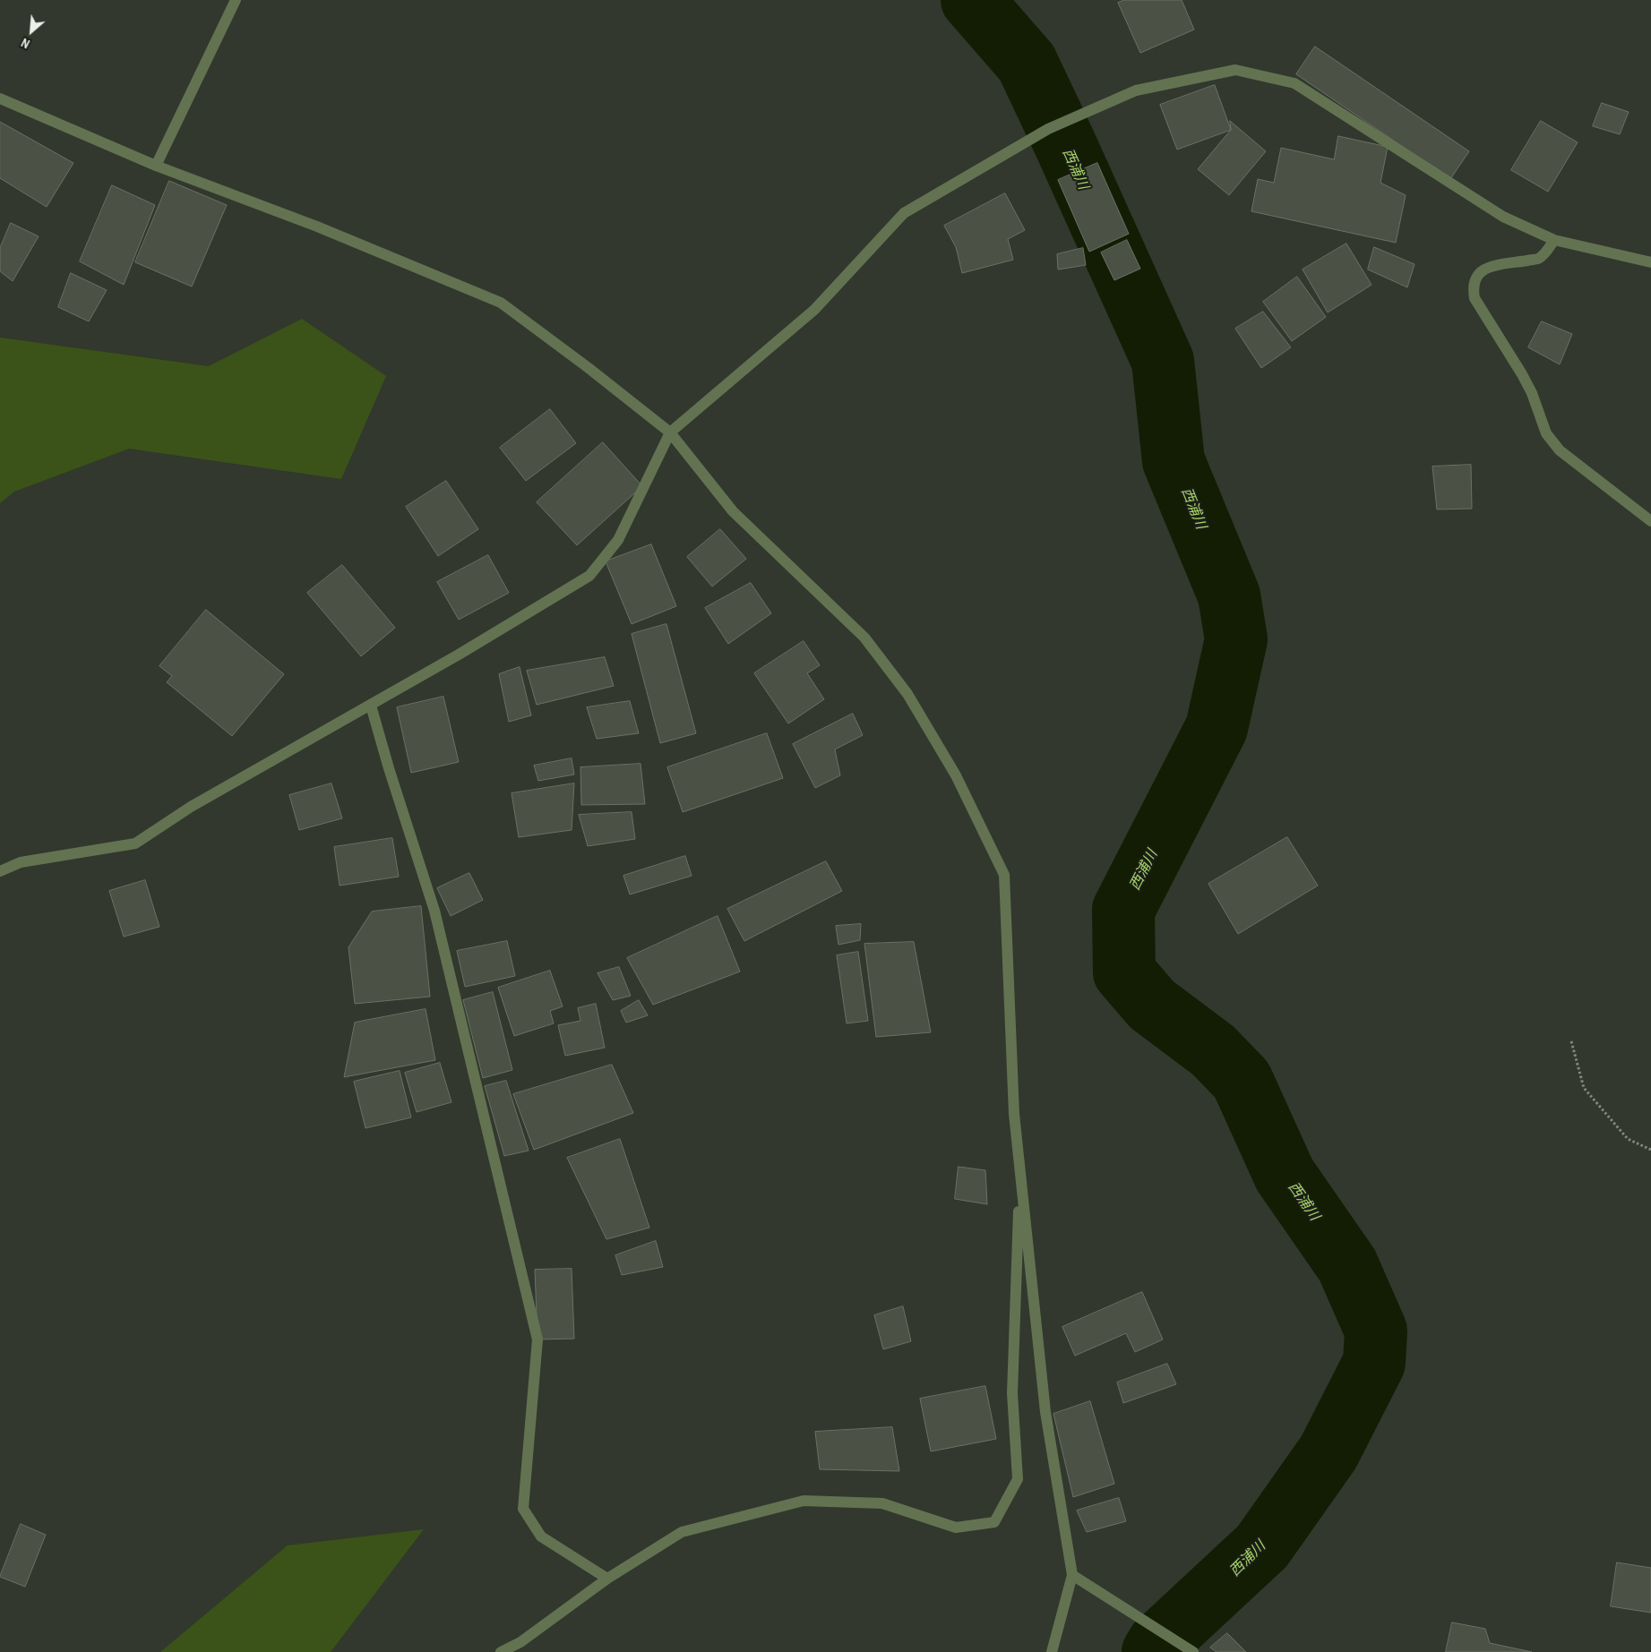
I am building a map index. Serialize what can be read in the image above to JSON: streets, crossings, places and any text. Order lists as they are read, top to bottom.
{
  "water": ["西浦川"],
  "north": "bottom left"
}
